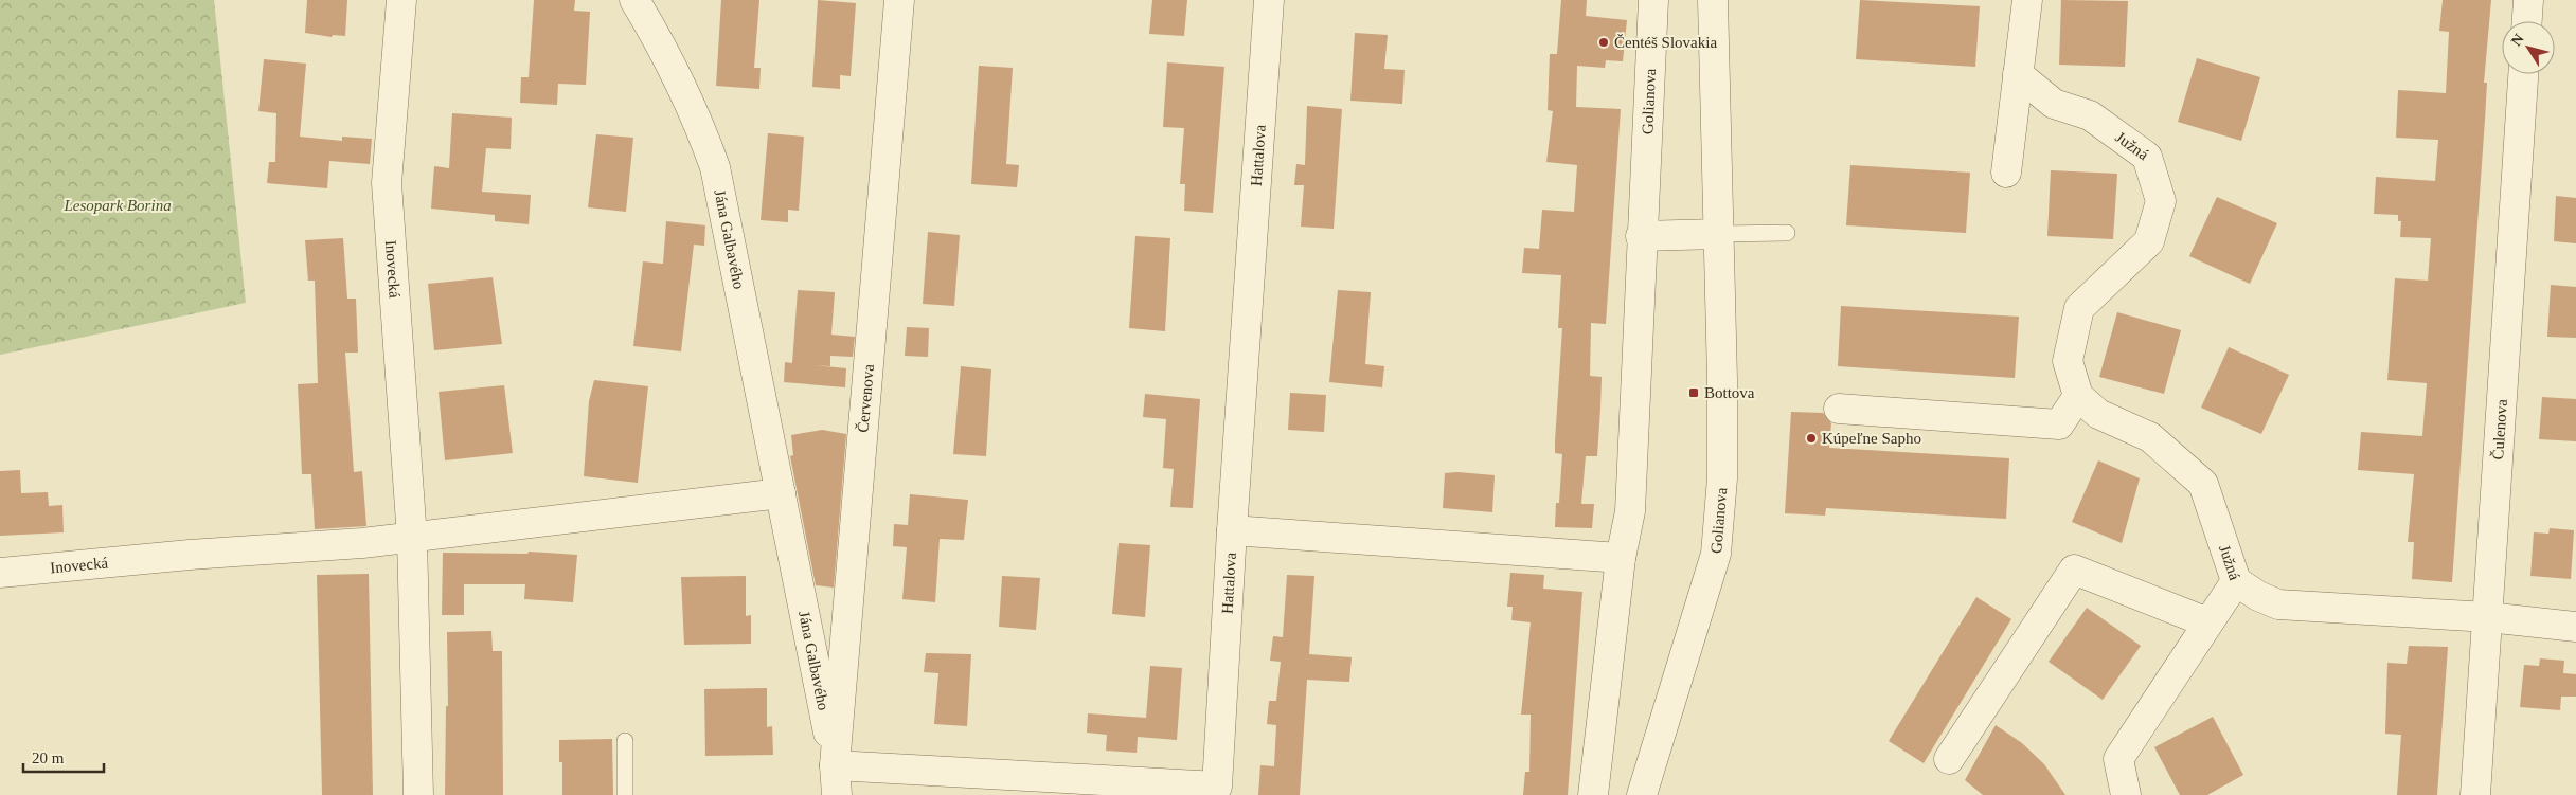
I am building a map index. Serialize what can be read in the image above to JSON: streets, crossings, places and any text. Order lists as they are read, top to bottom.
{
  "streets": {
    "street": [
      "Golianova",
      "Južná",
      "Hattalova",
      "Jána Galbavého",
      "Inovecká",
      "Červenova",
      "Čulenova"
    ]
  },
  "crossings": [
    ["Hattalova", "Jána Galbavého"],
    ["Hattalova", "Červenova"],
    ["Jána Galbavého", "Červenova"]
  ],
  "parks": ["Lesopark Borina"],
  "places": {
    "other": ["Čentéš Slovakia", "Kúpeľne Sapho"],
    "transit": ["Bottova"]
  },
  "scale_bar": "20 m",
  "north": "top left"
}
